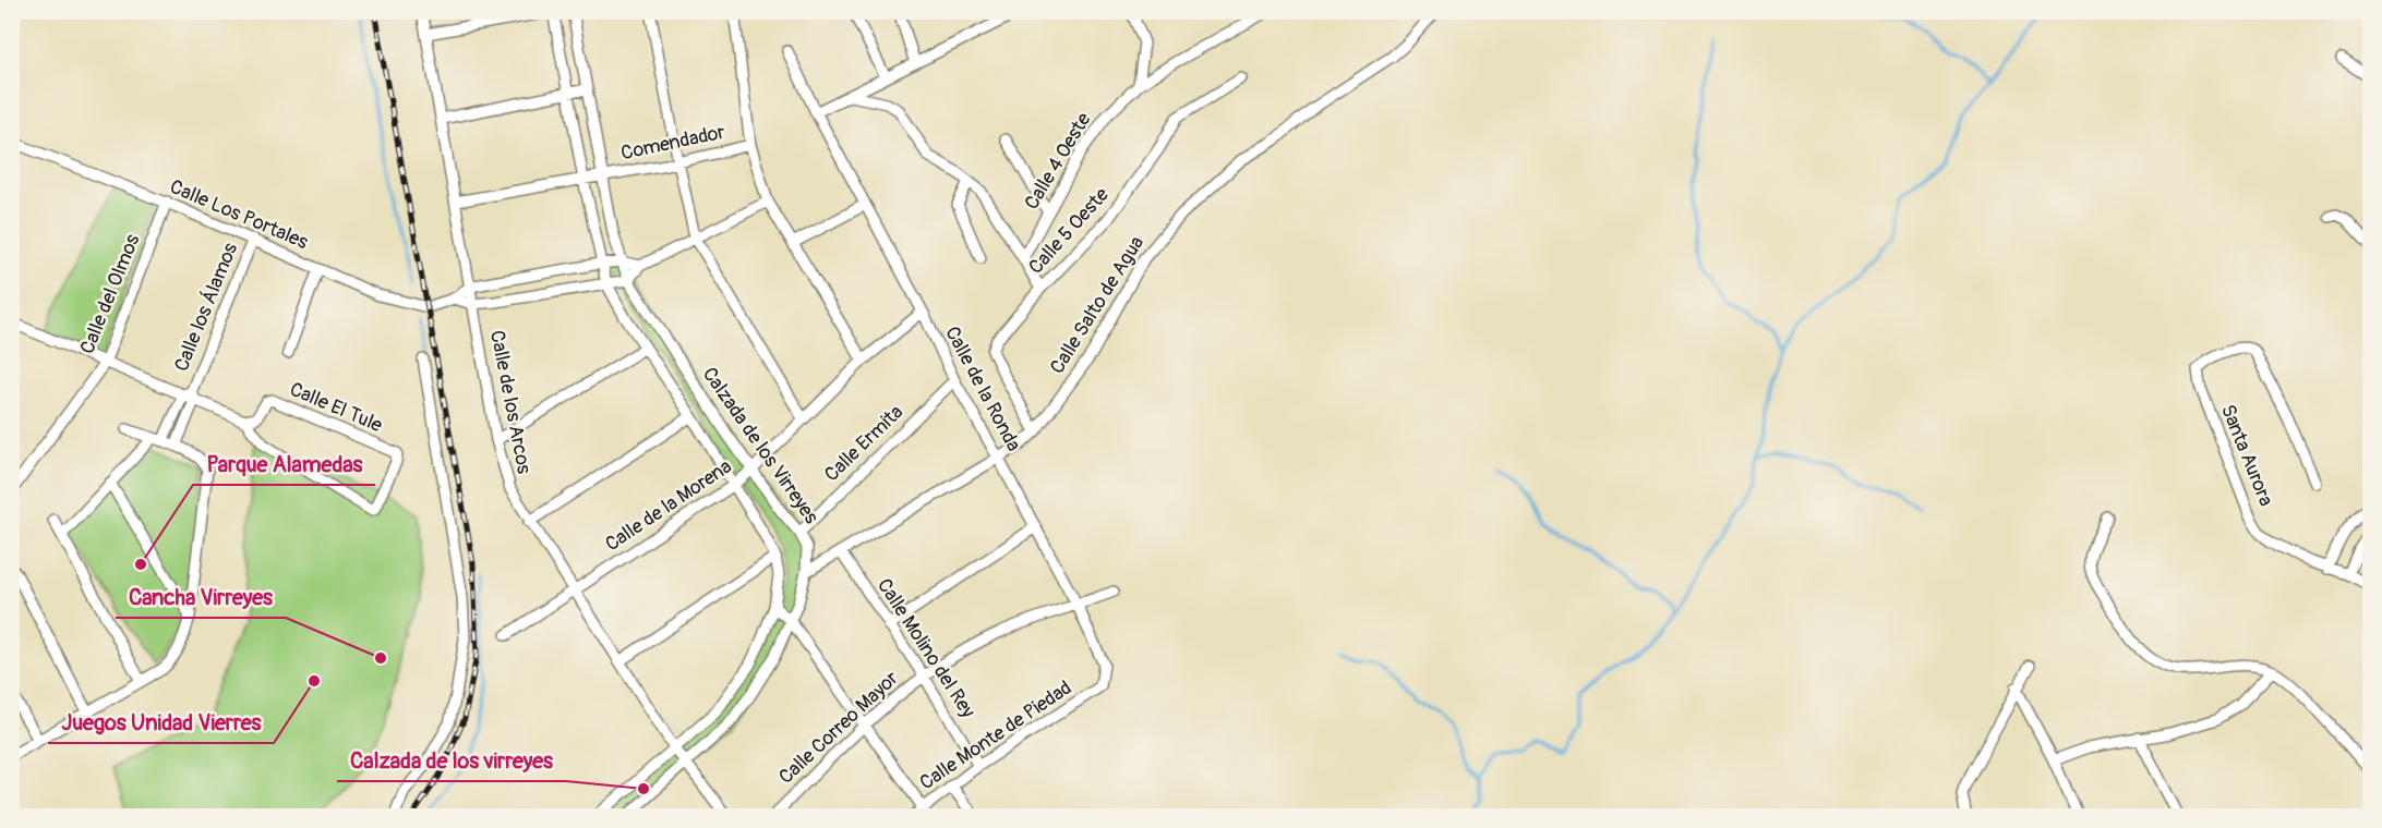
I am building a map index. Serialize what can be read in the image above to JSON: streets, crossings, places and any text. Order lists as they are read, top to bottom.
{
  "streets": {
    "street": [
      "Comendador",
      "Calle 4 Oeste",
      "Calle Los Portales",
      "Calle 5 Oeste",
      "Calle del Olmos",
      "Calle Salto de Agua",
      "Calle los Álamos",
      "Calle de la Ronda",
      "Calle de los Arcos",
      "Calle El Tule",
      "Calle Ermita",
      "Calzada de los Virreyes",
      "Santa Aurora",
      "Calle de la Morena",
      "Calle Molino del Rey",
      "Calle Correo Mayor",
      "Calle Monte de Piedad"
    ]
  },
  "crossings": [
    ["Comendador", "Calle de los Arcos"],
    ["Calle Los Portales", "Calle del Olmos"],
    ["Calle Los Portales", "Calle los Álamos"],
    ["Calle Los Portales", "Calle de los Arcos"],
    ["Calle Los Portales", "Calzada de los Virreyes"],
    ["Calle 5 Oeste", "Calle Salto de Agua"],
    ["Calle Salto de Agua", "Calle de la Ronda"],
    ["Calle Salto de Agua", "Calzada de los Virreyes"],
    ["Calle Salto de Agua", "Calle Molino del Rey"],
    ["Calle de la Ronda", "Calle Ermita"],
    ["Calle de la Ronda", "Calle de la Morena"],
    ["Calle de la Ronda", "Calle Correo Mayor"],
    ["Calle de la Ronda", "Calle Monte de Piedad"],
    ["Calle de los Arcos", "Calzada de los Virreyes"],
    ["Calle de los Arcos", "Calle de la Morena"],
    ["Calle Ermita", "Calzada de los Virreyes"],
    ["Calzada de los Virreyes", "Calle de la Morena"],
    ["Calle Molino del Rey", "Calle Correo Mayor"],
    ["Calle Molino del Rey", "Calle Monte de Piedad"]
  ],
  "places": [
    "Parque Alamedas",
    "Cancha Virreyes",
    "Juegos Unidad Vierres",
    "Calzada de los virreyes"
  ]
}
